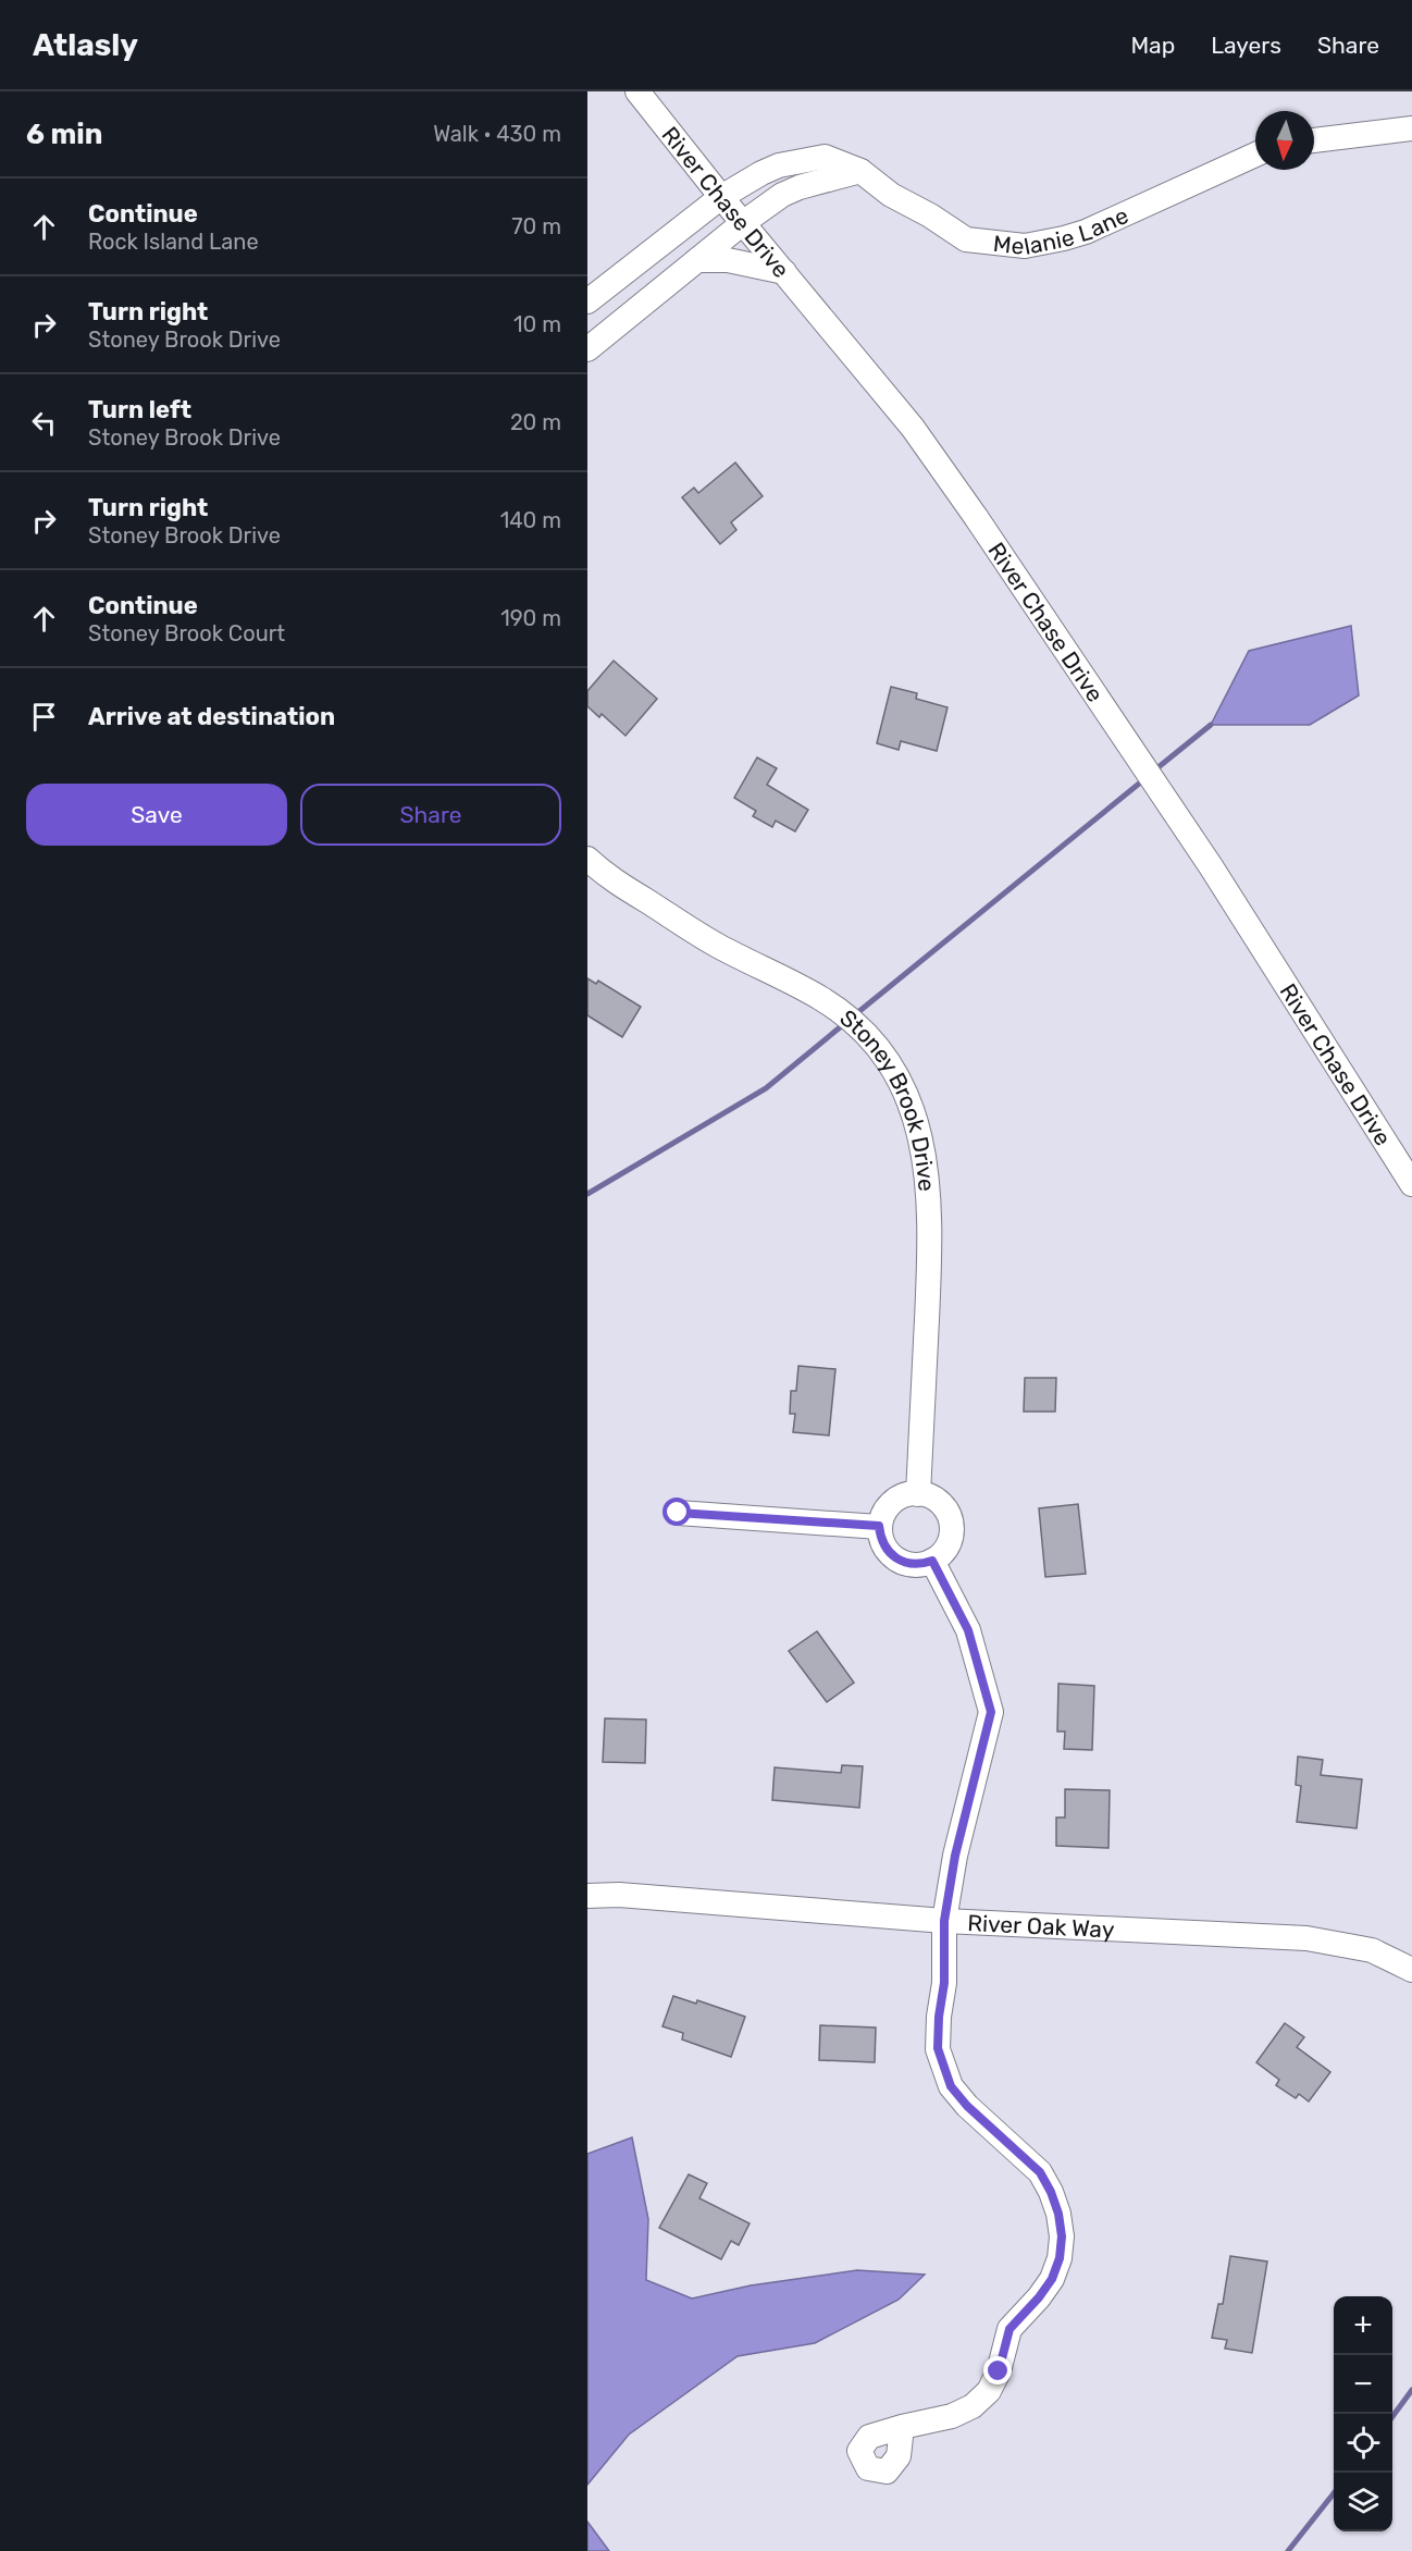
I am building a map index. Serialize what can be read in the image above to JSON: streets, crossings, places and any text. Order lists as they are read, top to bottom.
{
  "streets": {
    "street": [
      "River Chase Drive",
      "Melanie Lane",
      "Stoney Brook Drive",
      "River Oak Way"
    ]
  },
  "crossings": [
    ["River Chase Drive", "Melanie Lane"]
  ],
  "north": "bottom",
  "page": {
    "header": "Atlasly",
    "nav": ["Map", "Layers", "Share"],
    "heading": ["6 min", "Walk · 430 m"],
    "list": [
      ["Continue", "Rock Island Lane", "70 m"],
      ["Turn right", "Stoney Brook Drive", "10 m"],
      ["Turn left", "Stoney Brook Drive", "20 m"],
      ["Turn right", "Stoney Brook Drive", "140 m"],
      ["Continue", "Stoney Brook Court", "190 m"],
      "Arrive at destination"
    ],
    "buttons": ["Save", "Share"],
    "map_buttons": ["+", "−"]
  }
}
